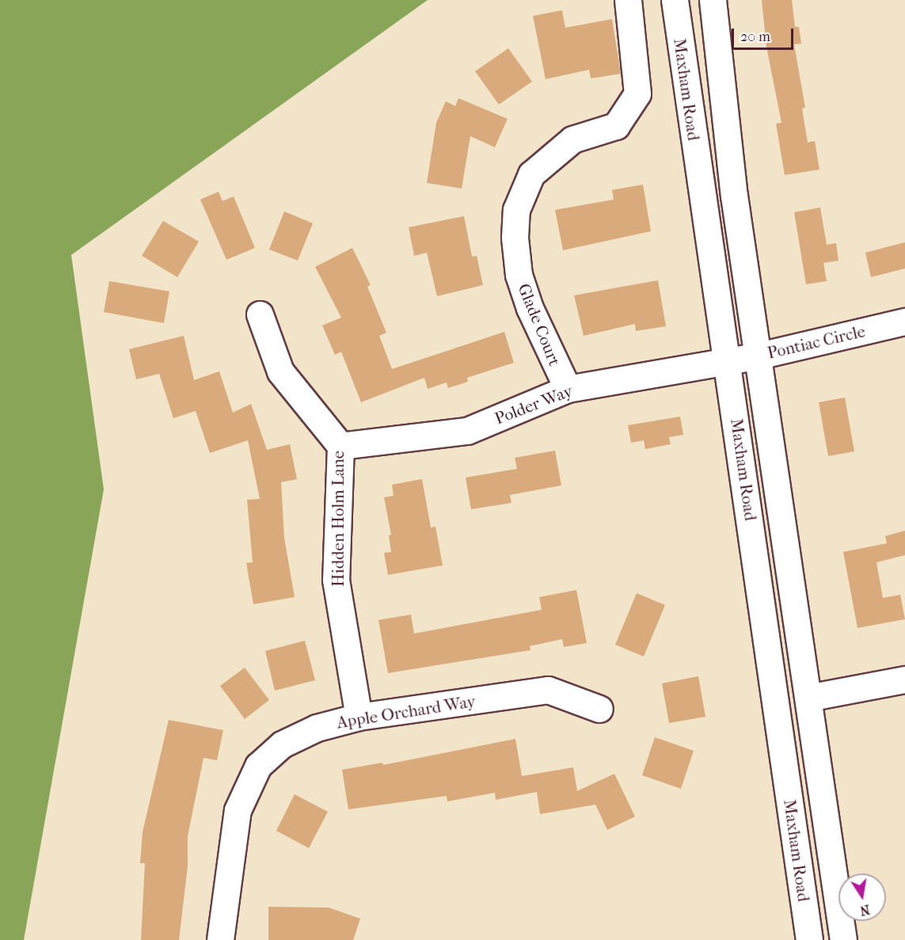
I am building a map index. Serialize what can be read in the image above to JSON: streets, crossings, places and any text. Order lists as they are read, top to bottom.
{
  "streets": {
    "street": [
      "Maxham Road",
      "Glade Court",
      "Pontiac Circle",
      "Polder Way",
      "Hidden Holm Lane",
      "Apple Orchard Way"
    ]
  },
  "crossings": [
    ["Maxham Road", "Pontiac Circle"],
    ["Maxham Road", "Polder Way"],
    ["Glade Court", "Polder Way"],
    ["Pontiac Circle", "Polder Way"],
    ["Polder Way", "Hidden Holm Lane"],
    ["Hidden Holm Lane", "Apple Orchard Way"]
  ],
  "scale_bar": "20 m",
  "north": "bottom"
}
